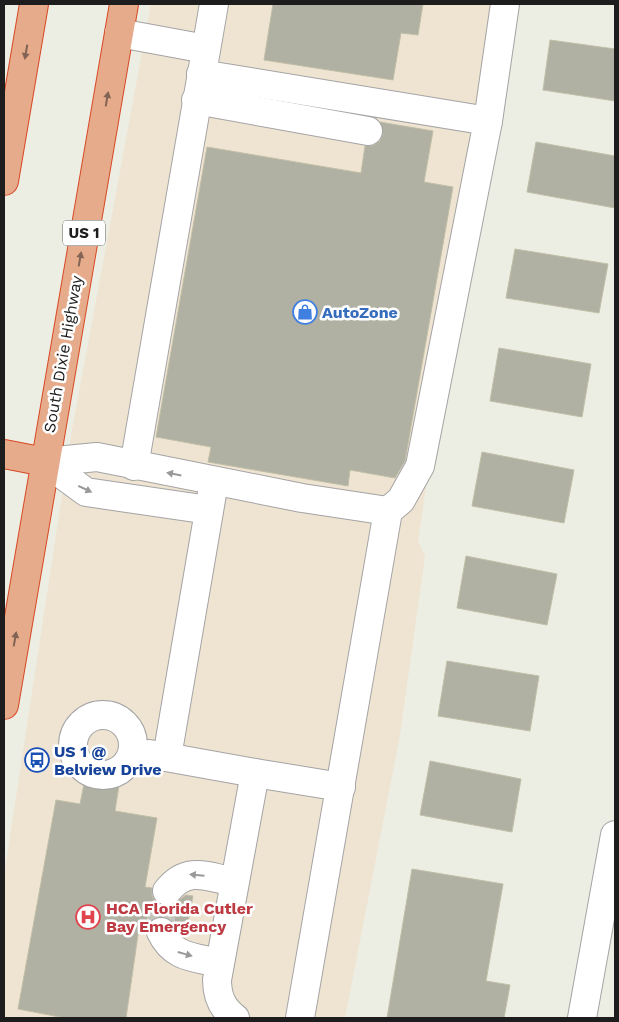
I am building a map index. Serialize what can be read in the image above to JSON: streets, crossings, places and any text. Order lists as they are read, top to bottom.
{
  "streets": {
    "highway": ["US 1", "South Dixie Highway"]
  },
  "one_way": ["South Dixie Highway"],
  "places": {
    "shop": ["AutoZone"],
    "bus stop": ["US 1 @ Belview Drive"],
    "hospital": ["HCA Florida Cutler Bay Emergency"]
  }
}
